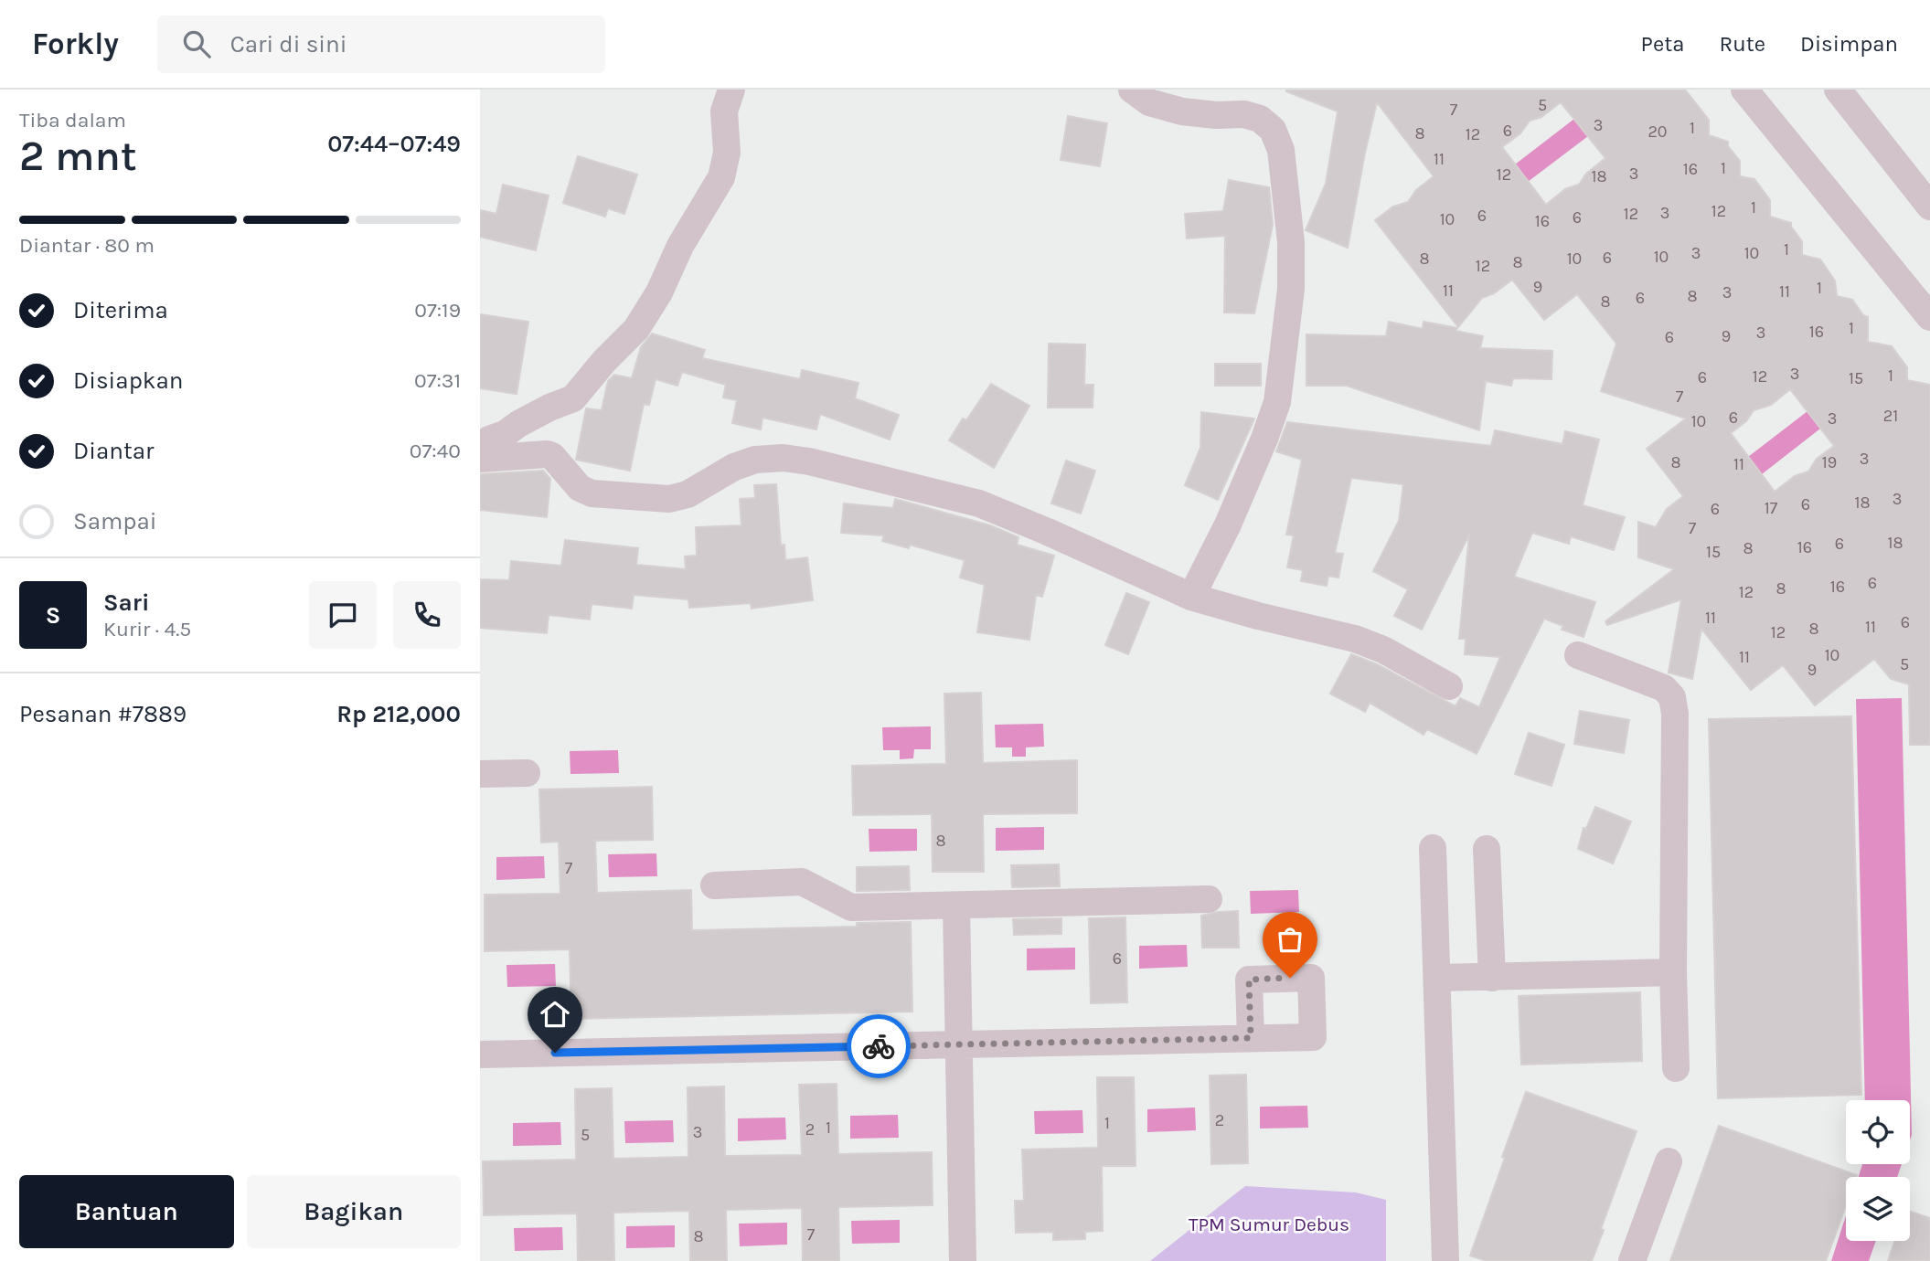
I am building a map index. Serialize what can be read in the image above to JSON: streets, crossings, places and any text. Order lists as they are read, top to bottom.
{
  "parks": ["TPM Sumur Debus"],
  "house_numbers": [
    "5",
    "7",
    "3",
    "1",
    "6",
    "20",
    "8",
    "12",
    "11",
    "1",
    "16",
    "3",
    "12",
    "18",
    "1",
    "12",
    "3",
    "12",
    "6",
    "6",
    "10",
    "16",
    "1",
    "3",
    "10",
    "10",
    "6",
    "8",
    "10",
    "8",
    "12",
    "9",
    "1",
    "11",
    "11",
    "3",
    "8",
    "6",
    "8",
    "1",
    "16",
    "3",
    "9",
    "6",
    "3",
    "1",
    "12",
    "6",
    "15",
    "7",
    "21",
    "6",
    "3",
    "10",
    "3",
    "8",
    "19",
    "11",
    "3",
    "18",
    "6",
    "17",
    "6",
    "7",
    "18",
    "6",
    "16",
    "8",
    "15",
    "6",
    "16",
    "8",
    "12",
    "11",
    "6",
    "11",
    "8",
    "12",
    "10",
    "11",
    "5",
    "9",
    "8",
    "7",
    "6",
    "2",
    "1",
    "1",
    "2",
    "3",
    "5",
    "7",
    "8"
  ],
  "page": {
    "header": "Forkly",
    "search": "Cari di sini",
    "nav": ["Peta", "Rute", "Disimpan"],
    "heading": ["2 mnt", "Tiba dalam", "07:44–07:49"],
    "panel": [
      "Sari",
      "Kurir · 4.5",
      "Pesanan #7889",
      "Rp 212,000"
    ],
    "bar": "Diantar · 80 m",
    "list": [
      ["Diterima", "07:19"],
      ["Disiapkan", "07:31"],
      ["Diantar", "07:40"],
      "Sampai"
    ],
    "round": "S",
    "buttons": ["Bantuan", "Bagikan"]
  }
}
